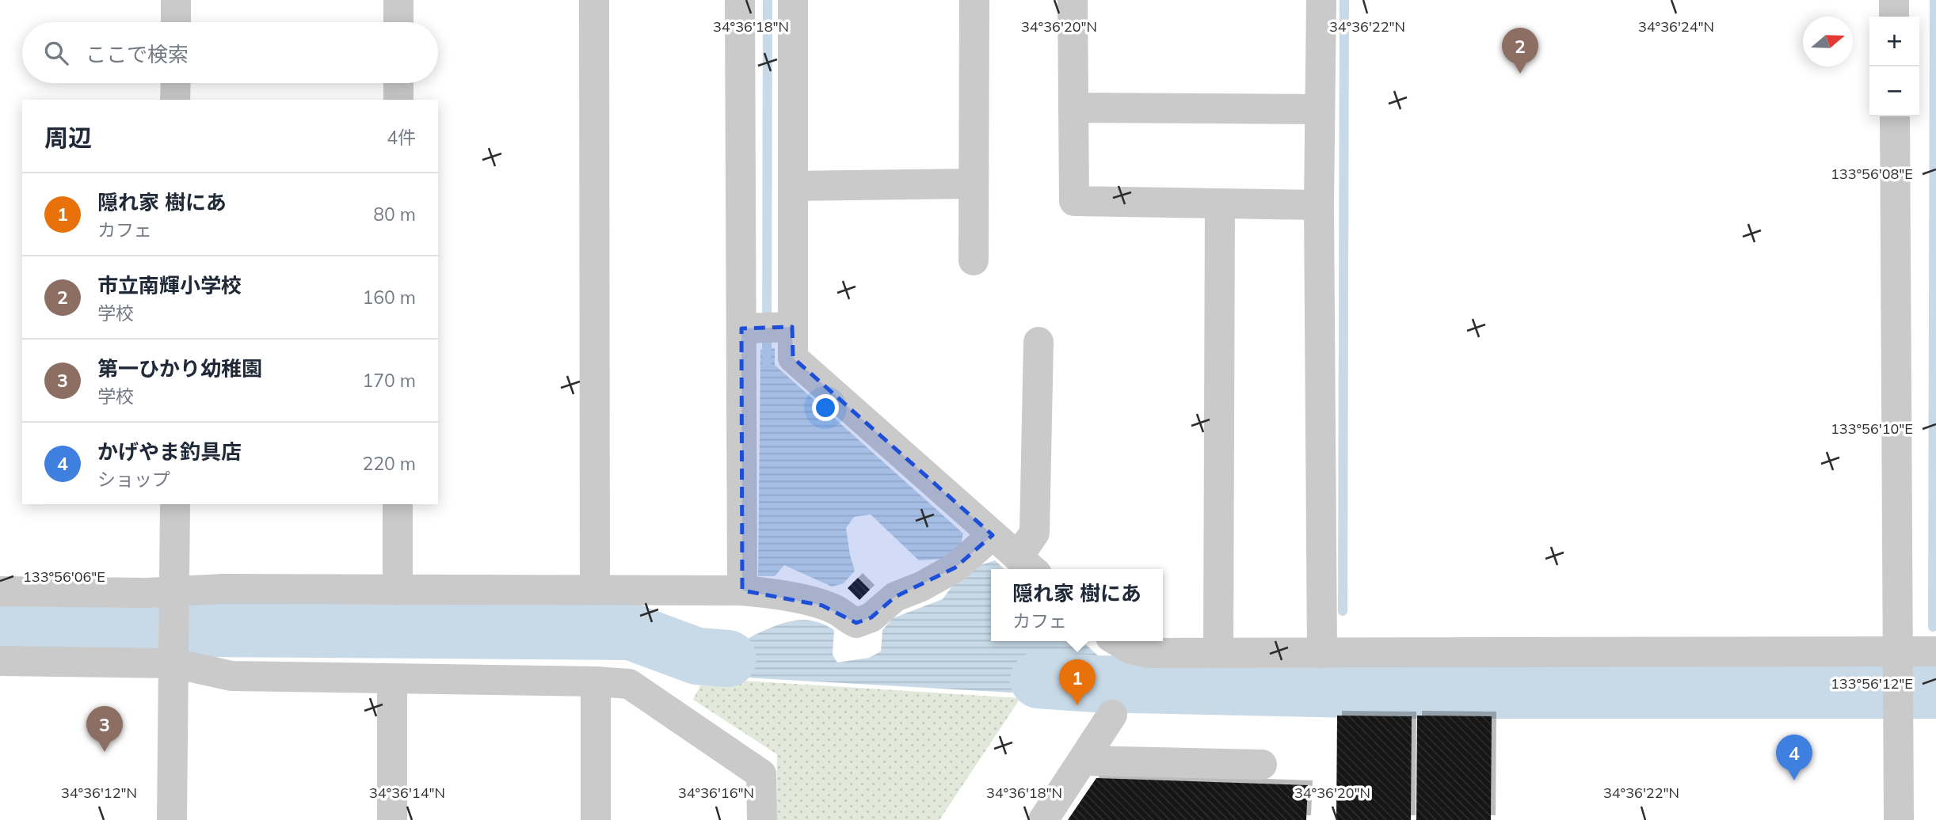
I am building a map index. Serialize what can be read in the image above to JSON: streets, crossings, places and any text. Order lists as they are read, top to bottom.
{
  "north": "right",
  "page": {
    "map_buttons": ["+", "−"],
    "search": "ここで検索",
    "pins": [
      "2",
      "1",
      "3",
      "4"
    ],
    "heading": ["周辺", "4件"],
    "list": [
      {
        "mark": "1",
        "name": "隠れ家 樹にあ",
        "note": "カフェ",
        "value": "80 m"
      },
      {
        "mark": "2",
        "name": "市立南輝小学校",
        "note": "学校",
        "value": "160 m"
      },
      {
        "mark": "3",
        "name": "第一ひかり幼稚園",
        "note": "学校",
        "value": "170 m"
      },
      {
        "mark": "4",
        "name": "かげやま釣具店",
        "note": "ショップ",
        "value": "220 m"
      }
    ],
    "popup": ["隠れ家 樹にあ", "カフェ"]
  },
  "coordinates": [
    "34°36'18\"N",
    "34°36'20\"N",
    "34°36'22\"N",
    "34°36'24\"N",
    "133°56'08\"E",
    "133°56'10\"E",
    "133°56'06\"E",
    "133°56'12\"E",
    "34°36'12\"N",
    "34°36'14\"N",
    "34°36'16\"N"
  ]
}
